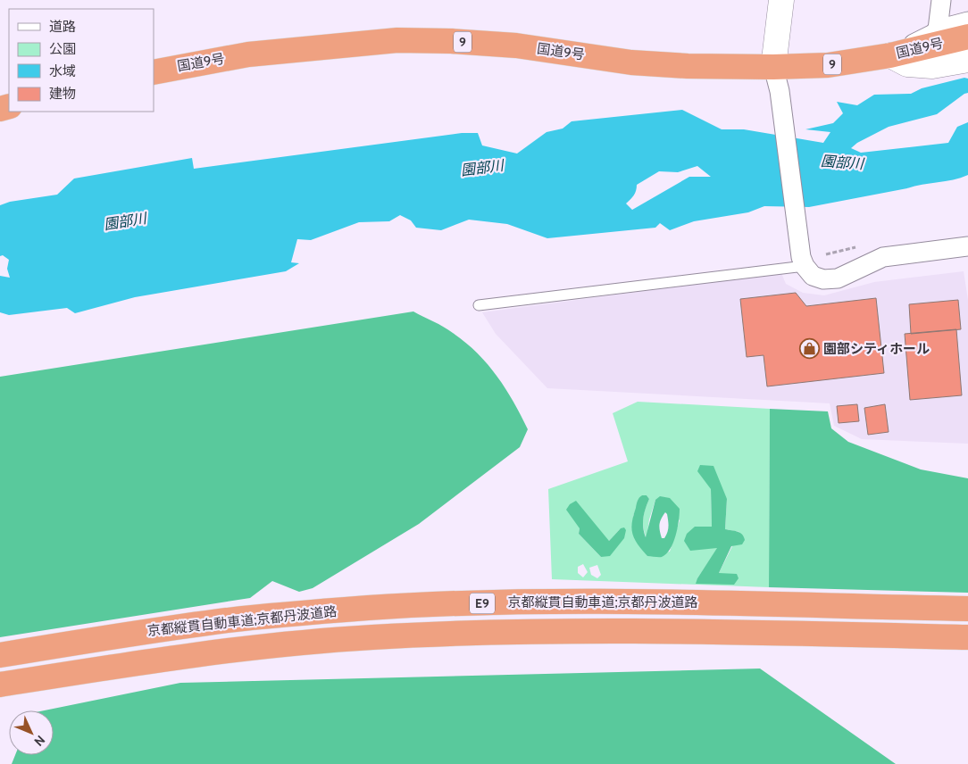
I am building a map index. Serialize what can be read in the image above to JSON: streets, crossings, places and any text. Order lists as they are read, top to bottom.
{
  "streets": {
    "highway": [
      "9",
      "国道9号",
      "京都縦貫自動車道;京都丹波道路",
      "E9"
    ]
  },
  "water": ["園部川"],
  "places": {
    "shop": ["園部シティホール"]
  },
  "legend": [
    "道路",
    "公園",
    "水域",
    "建物"
  ],
  "north": "bottom right"
}
